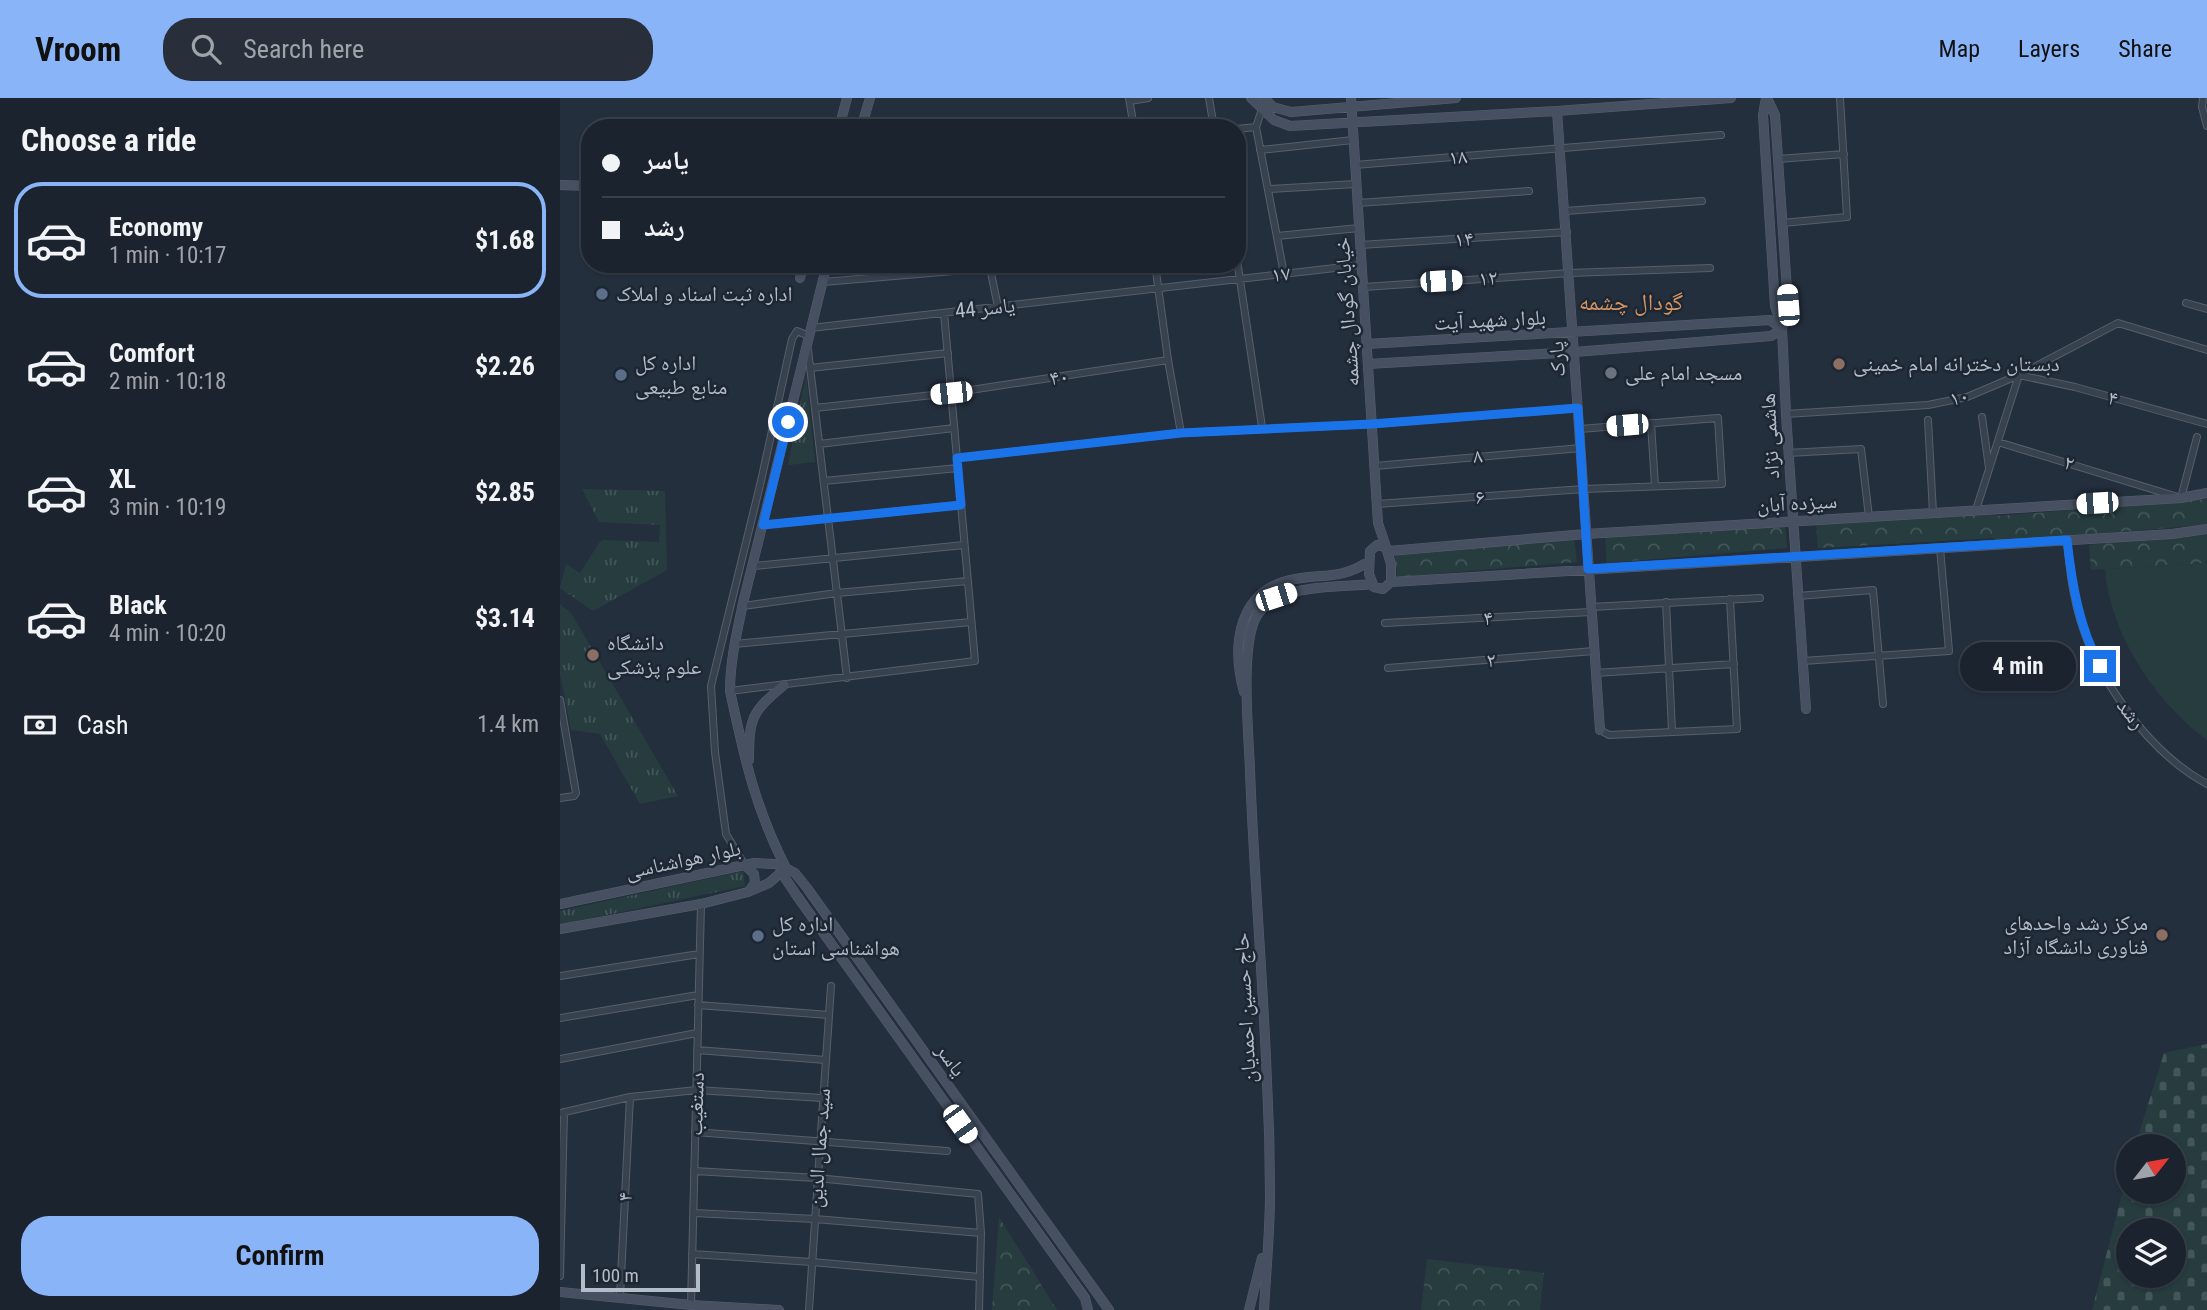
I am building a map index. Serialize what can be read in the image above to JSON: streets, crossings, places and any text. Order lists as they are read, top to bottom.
{
  "streets": {
    "main road": [
      "خیابان گودال چشمه",
      "بلوار شهید آیت",
      "پارک",
      "هاشمی نژاد",
      "سیزده آبان",
      "بلوار هواشناسی",
      "حاج حسین احمدیان",
      "یاسر"
    ],
    "street": [
      "۱۸",
      "۱۴",
      "۱۷",
      "۱۲",
      "یاسر 44",
      "۴۰",
      "۱۰",
      "۴",
      "۸",
      "۲",
      "۶",
      "رشد",
      "دستغیب",
      "سید جمال الدین"
    ]
  },
  "crossings": [
    ["۱۸", "خیابان گودال چشمه"],
    ["۱۸", "پارک"],
    ["۱۴", "خیابان گودال چشمه"],
    ["۱۴", "پارک"],
    ["۱۷", "یاسر 44"],
    ["۱۷", "خیابان گودال چشمه"],
    ["۱۲", "خیابان گودال چشمه"],
    ["۱۲", "پارک"],
    ["یاسر 44", "یاسر"],
    ["خیابان گودال چشمه", "بلوار شهید آیت"],
    ["خیابان گودال چشمه", "۸"],
    ["خیابان گودال چشمه", "۶"],
    ["بلوار شهید آیت", "پارک"],
    ["بلوار شهید آیت", "هاشمی نژاد"],
    ["پارک", "۴"],
    ["پارک", "۸"],
    ["پارک", "۲"],
    ["پارک", "۶"],
    ["پارک", "سیزده آبان"],
    ["۴۰", "یاسر"],
    ["۱۰", "۴"],
    ["۱۰", "هاشمی نژاد"],
    ["۱۰", "سیزده آبان"],
    ["هاشمی نژاد", "سیزده آبان"],
    ["۲", "سیزده آبان"],
    ["بلوار هواشناسی", "یاسر"]
  ],
  "districts": ["گودال چشمه"],
  "places": [
    "اداره ثبت اسناد و املاک",
    "دبستان دخترانه امام خمینی",
    "مسجد امام علی",
    "اداره کل منابع طبیعی",
    "دانشگاه علوم پزشکی",
    "مرکز رشد واحدهای فناوری دانشگاه آزاد",
    "اداره کل هواشناسی استان"
  ],
  "scale_bar": "100 m",
  "north": "top right",
  "page": {
    "header": "Vroom",
    "search": "Search here",
    "nav": ["Map", "Layers", "Share"],
    "heading": "Choose a ride",
    "banner": ["یاسر", "رشد"],
    "list": [
      {
        "name": "Economy",
        "note": "1 min · 10:17",
        "value": "$1.68"
      },
      {
        "name": "Comfort",
        "note": "2 min · 10:18",
        "value": "$2.26"
      },
      {
        "name": "XL",
        "note": "3 min · 10:19",
        "value": "$2.85"
      },
      {
        "name": "Black",
        "note": "4 min · 10:20",
        "value": "$3.14"
      }
    ],
    "bubble": "4 min",
    "pay": ["Cash", "1.4 km"],
    "buttons": "Confirm",
    "scale": "100 m"
  }
}
